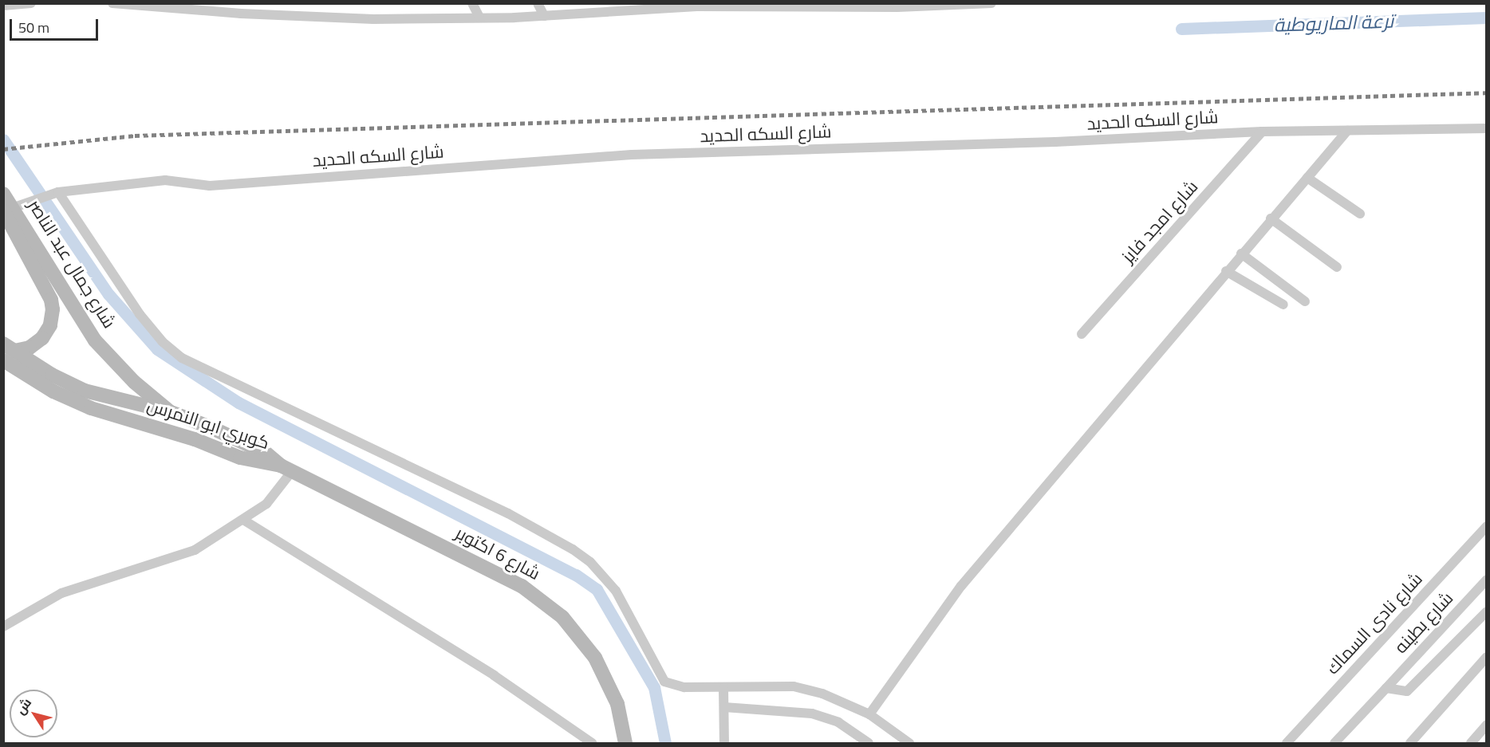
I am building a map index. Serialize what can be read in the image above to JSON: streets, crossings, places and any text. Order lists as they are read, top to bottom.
{
  "streets": {
    "main road": ["شارع جمال عبد الناصر", "كوبري ابو النمرس", "شارع 6 اكتوبر"],
    "street": [
      "شارع السكه الحديد",
      "شارع امجد فايز",
      "شارع بطينه",
      "شارع نادى السماك"
    ]
  },
  "crossings": [
    ["شارع السكه الحديد", "شارع امجد فايز"],
    ["شارع السكه الحديد", "شارع جمال عبد الناصر"],
    ["شارع جمال عبد الناصر", "كوبري ابو النمرس"],
    ["كوبري ابو النمرس", "شارع 6 اكتوبر"]
  ],
  "water": ["ترعة الماريوطية"],
  "scale_bar": "50 m",
  "north": "top left"
}
